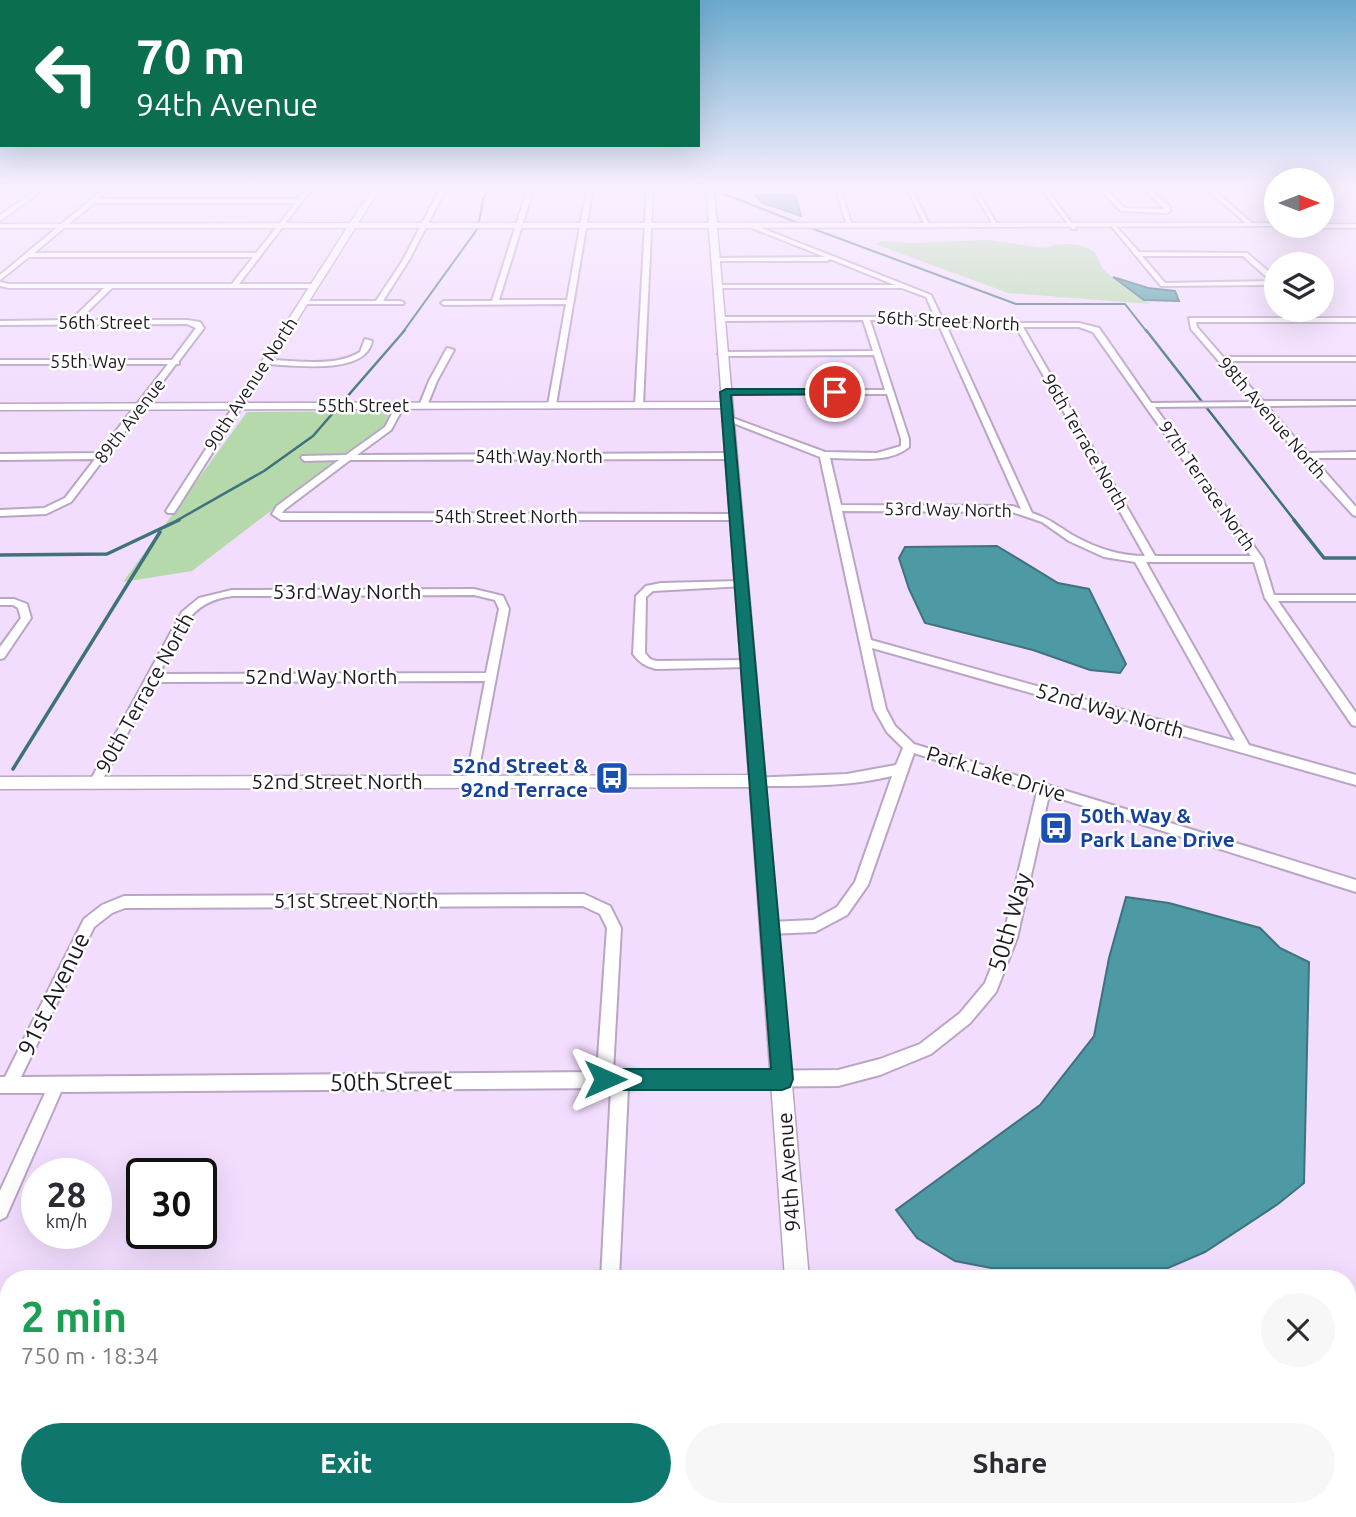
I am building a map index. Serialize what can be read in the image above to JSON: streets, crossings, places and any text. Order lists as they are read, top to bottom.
{
  "streets": {
    "street": [
      "56th Street North",
      "56th Street",
      "55th Way",
      "90th Avenue North",
      "55th Street",
      "98th Avenue North",
      "89th Avenue",
      "96th Terrace North",
      "54th Way North",
      "97th Terrace North",
      "53rd Way North",
      "54th Street North",
      "52nd Way North",
      "90th Terrace North",
      "Park Lake Drive",
      "52nd Street North",
      "51st Street North",
      "50th Way",
      "91st Avenue",
      "50th Street",
      "94th Avenue"
    ]
  },
  "crossings": [
    ["56th Street North", "96th Terrace North"],
    ["56th Street North", "97th Terrace North"],
    ["56th Street North", "94th Avenue"],
    ["56th Street", "89th Avenue"],
    ["55th Way", "89th Avenue"],
    ["90th Avenue North", "55th Street"],
    ["55th Street", "89th Avenue"],
    ["55th Street", "94th Avenue"],
    ["96th Terrace North", "53rd Way North"],
    ["54th Way North", "54th Street North"],
    ["54th Way North", "94th Avenue"],
    ["97th Terrace North", "53rd Way North"],
    ["53rd Way North", "52nd Way North"],
    ["53rd Way North", "90th Terrace North"],
    ["53rd Way North", "Park Lake Drive"],
    ["54th Street North", "94th Avenue"],
    ["52nd Way North", "90th Terrace North"],
    ["52nd Way North", "Park Lake Drive"],
    ["90th Terrace North", "52nd Street North"],
    ["Park Lake Drive", "50th Way"],
    ["52nd Street North", "94th Avenue"],
    ["51st Street North", "91st Avenue"],
    ["51st Street North", "50th Street"],
    ["50th Way", "50th Street"],
    ["50th Way", "94th Avenue"],
    ["91st Avenue", "50th Street"],
    ["50th Street", "94th Avenue"]
  ],
  "places": {
    "bus stop": ["52nd Street & 92nd Terrace", "50th Way & Park Lane Drive"]
  },
  "north": "right",
  "page": {
    "turn": ["70 m", "94th Avenue"],
    "speed": "28 km/h",
    "limit": "30",
    "heading": ["2 min", "750 m · 18:34"],
    "buttons": ["Exit", "Share"]
  }
}
